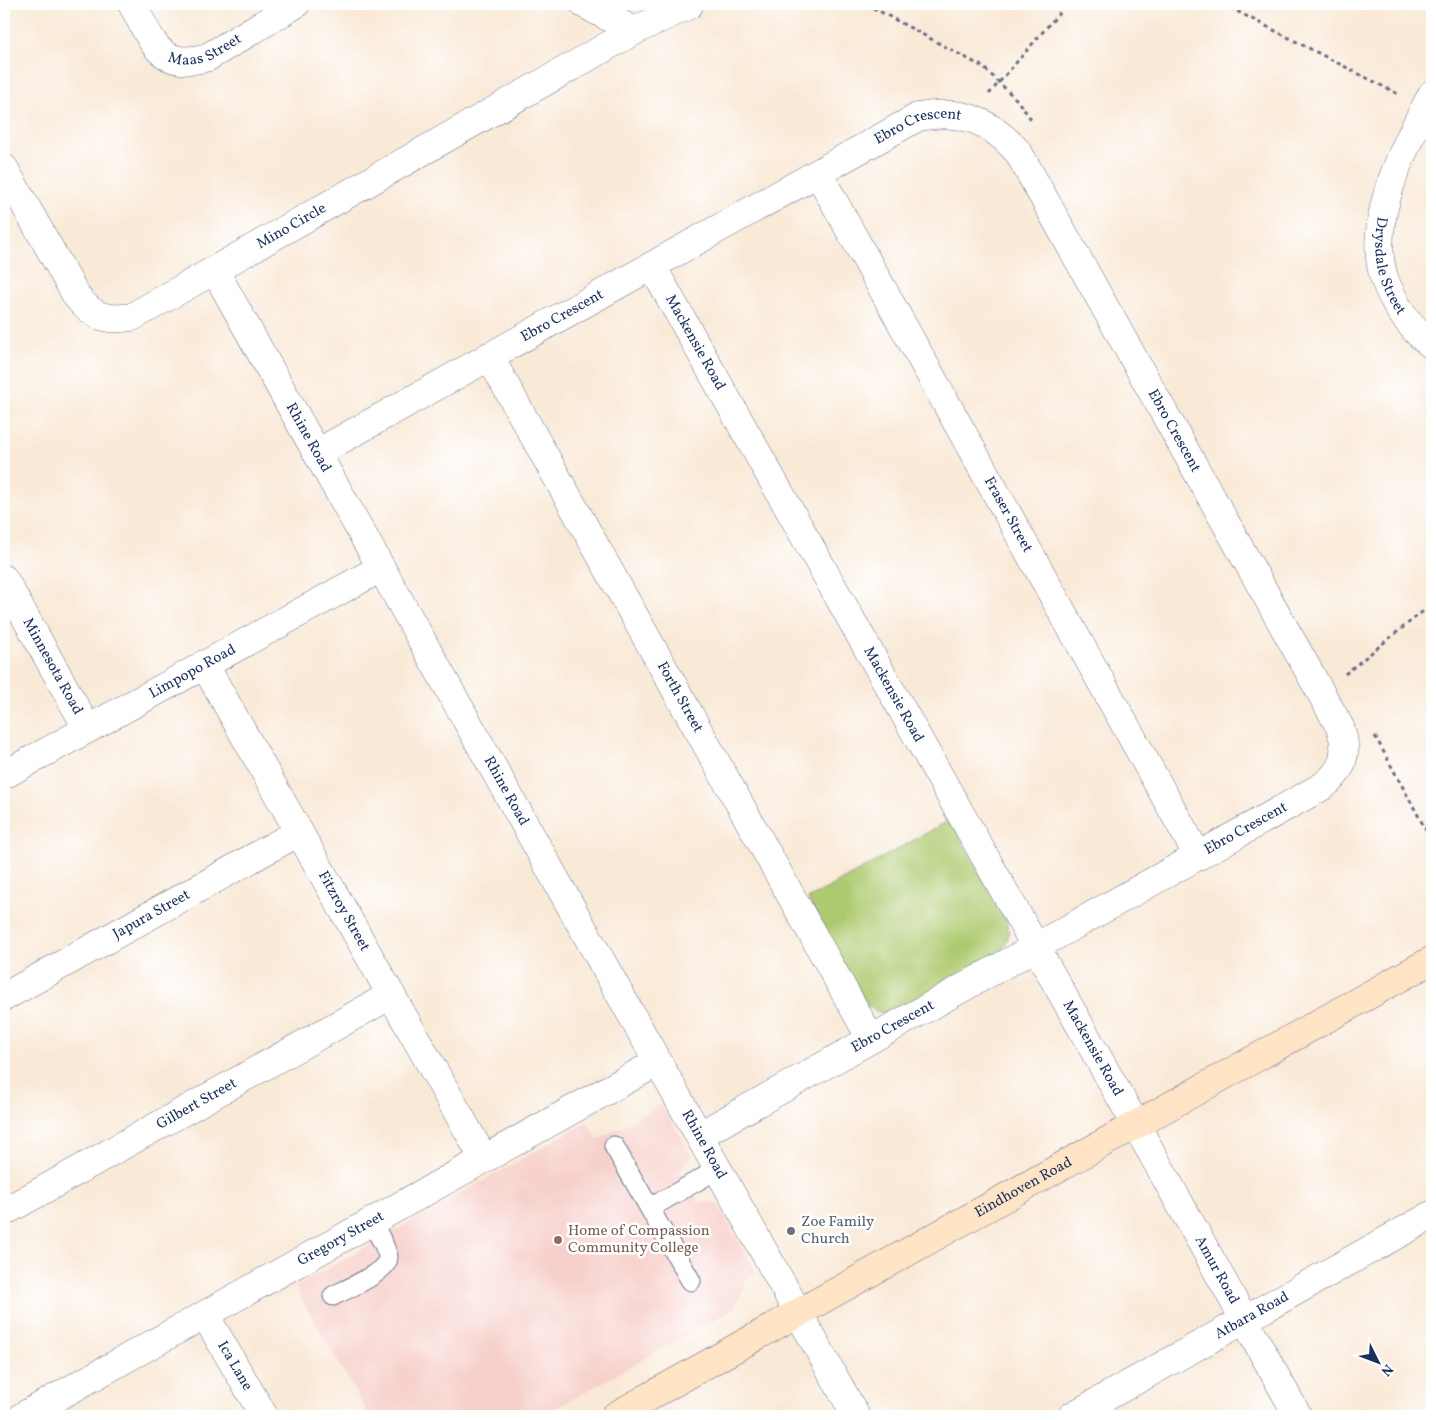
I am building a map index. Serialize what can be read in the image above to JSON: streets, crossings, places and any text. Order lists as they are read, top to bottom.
{
  "streets": {
    "street": [
      "Maas Street",
      "Ebro Crescent",
      "Mino Circle",
      "Drysdale Street",
      "Mackensie Road",
      "Rhine Road",
      "Fraser Street",
      "Minnesota Road",
      "Limpopo Road",
      "Forth Street",
      "Fitzroy Street",
      "Japura Street",
      "Gilbert Street",
      "Eindhoven Road",
      "Gregory Street",
      "Amur Road",
      "Atbara Road",
      "Ica Lane"
    ]
  },
  "crossings": [
    ["Ebro Crescent", "Mackensie Road"],
    ["Ebro Crescent", "Rhine Road"],
    ["Ebro Crescent", "Fraser Street"],
    ["Ebro Crescent", "Forth Street"],
    ["Mino Circle", "Rhine Road"],
    ["Mackensie Road", "Eindhoven Road"],
    ["Mackensie Road", "Amur Road"],
    ["Rhine Road", "Limpopo Road"],
    ["Rhine Road", "Eindhoven Road"],
    ["Rhine Road", "Gregory Street"],
    ["Minnesota Road", "Limpopo Road"],
    ["Limpopo Road", "Fitzroy Street"],
    ["Fitzroy Street", "Japura Street"],
    ["Fitzroy Street", "Gilbert Street"],
    ["Fitzroy Street", "Gregory Street"],
    ["Eindhoven Road", "Amur Road"],
    ["Gregory Street", "Ica Lane"],
    ["Amur Road", "Atbara Road"]
  ],
  "places": ["Zoe Family Church", "Home of Compassion Community College"],
  "north": "bottom right"
}
